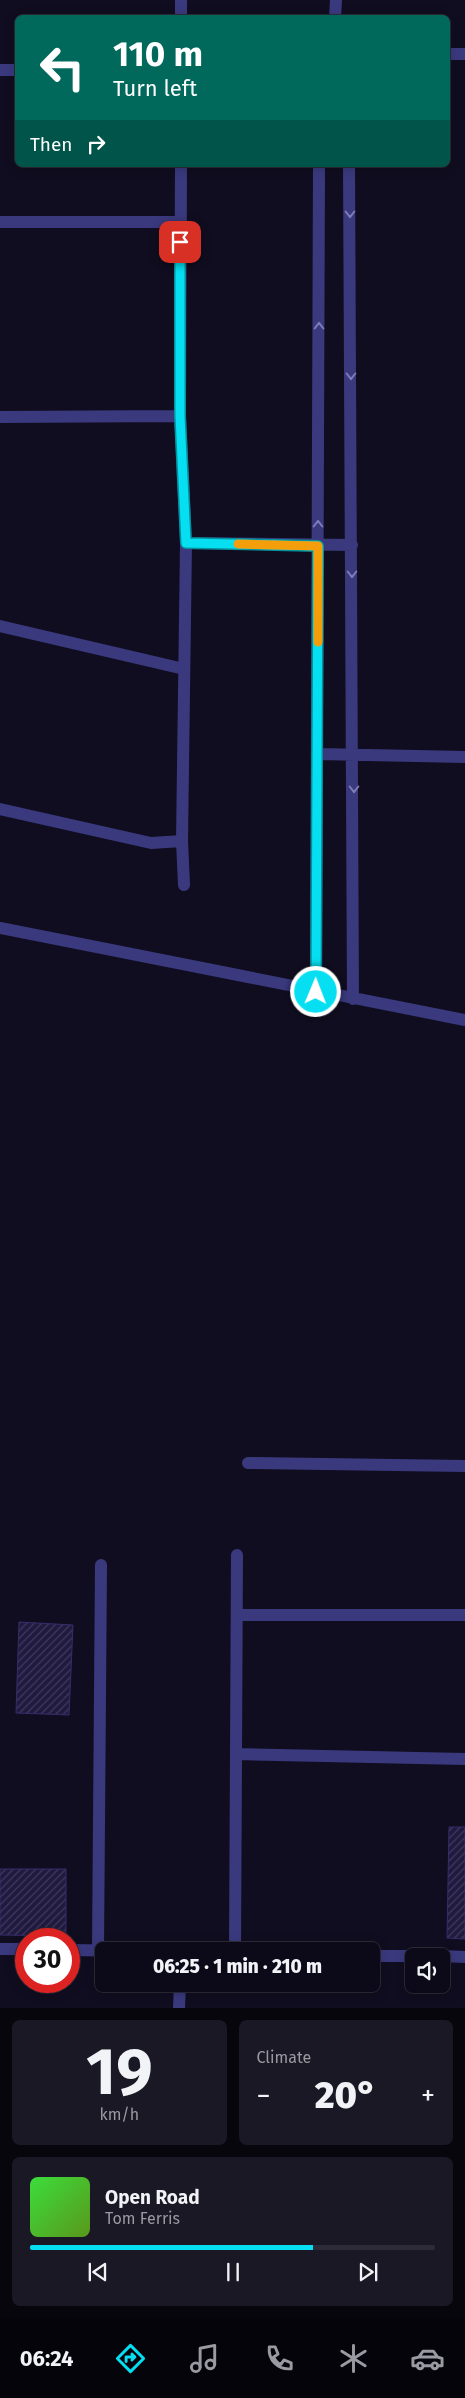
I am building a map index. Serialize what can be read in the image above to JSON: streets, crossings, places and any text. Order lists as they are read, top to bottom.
{
  "page": {
    "turn": ["110 m", "Turn left"],
    "then": "Then",
    "limit": "30",
    "trip": "06:25 · 1 min · 210 m",
    "tile": [
      ["19", "km/h"],
      "Climate"
    ],
    "heat": ["−", "20°", "+"],
    "song": ["Open Road", "Tom Ferris"],
    "tabs": "06:24"
  }
}
